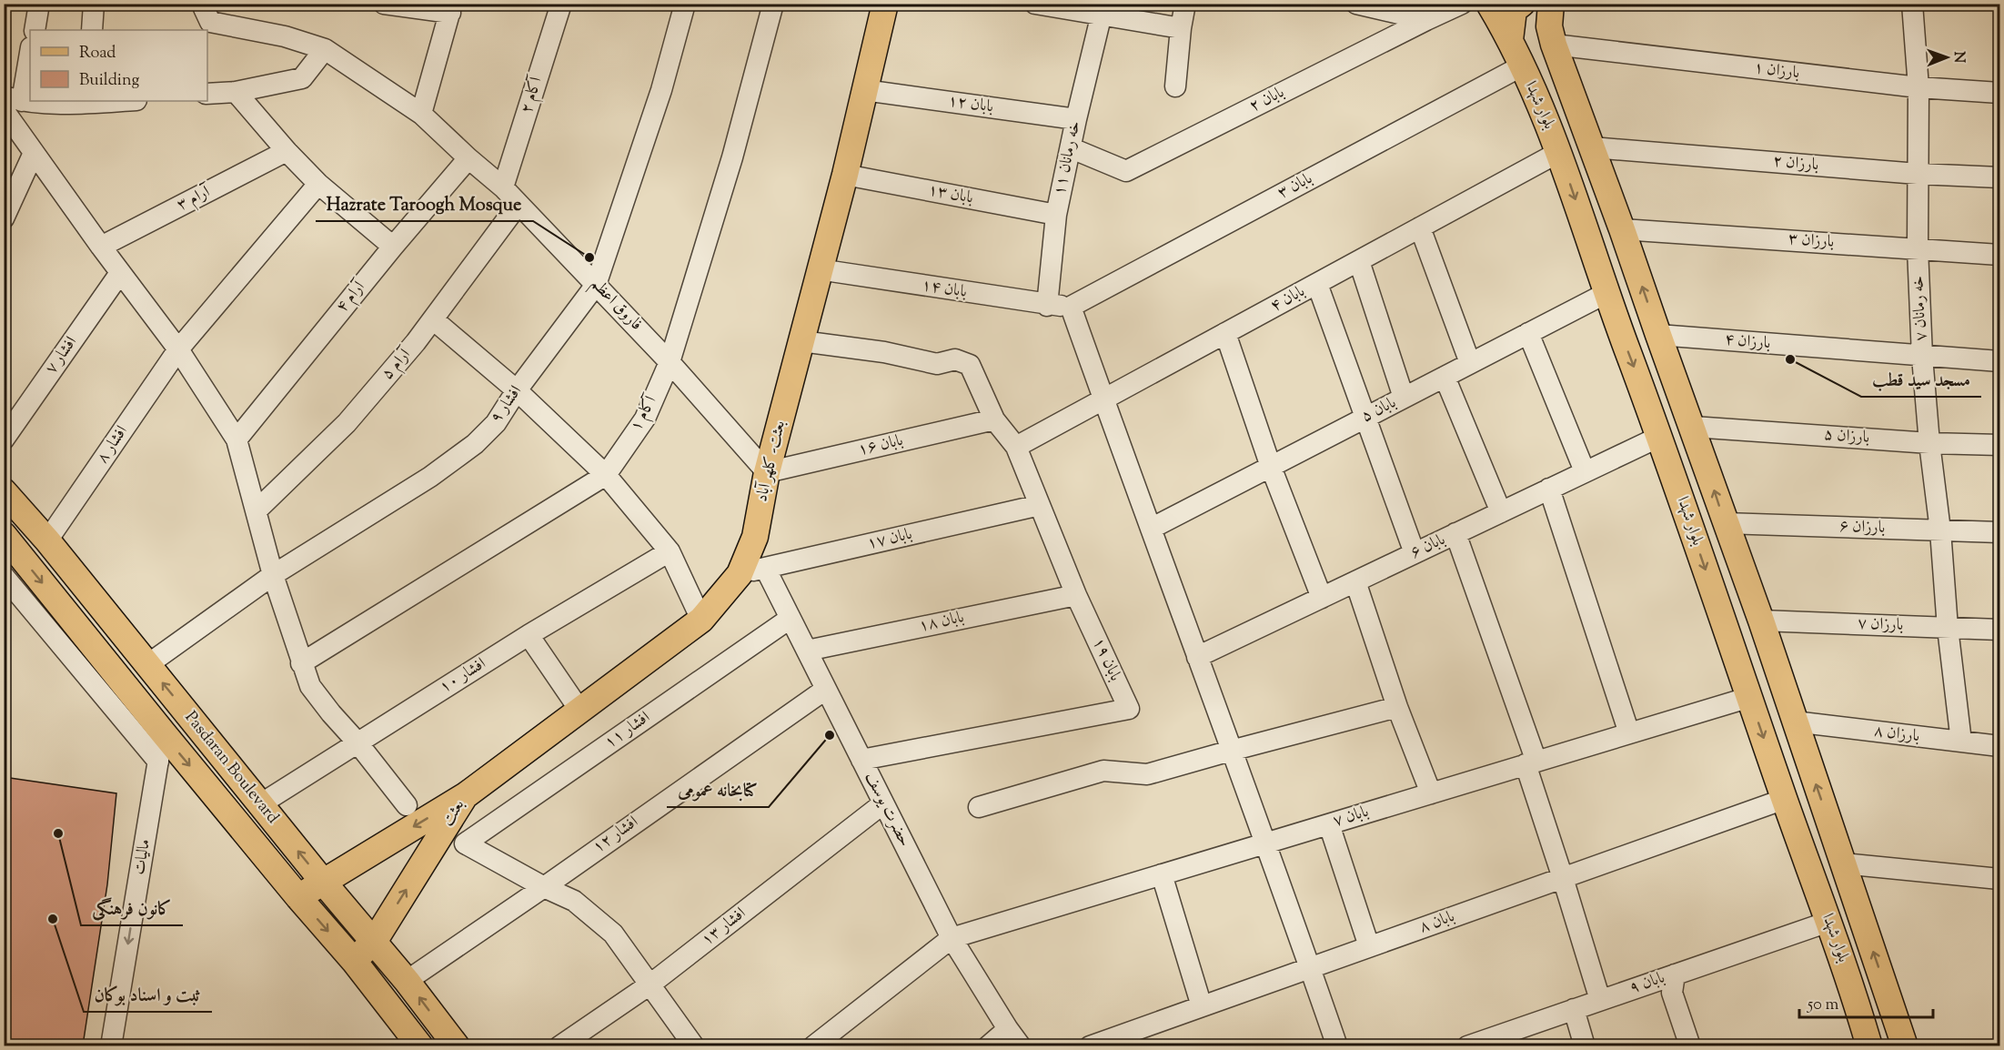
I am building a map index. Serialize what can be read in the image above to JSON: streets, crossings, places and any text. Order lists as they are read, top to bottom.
{
  "streets": {
    "main road": [
      "بلوار شهدا",
      "بعثت- کلهر آباد",
      "Pasdaran Boulevard",
      "بعثت"
    ],
    "street": [
      "بارزان ۱",
      "آکام ۲",
      "بابان ۲",
      "بابان ۱۲",
      "خه رمانان ۱۱",
      "بارزان ۲",
      "بابان ۳",
      "بابان ۱۳",
      "آرام ۳",
      "بارزان ۳",
      "بابان ۱۴",
      "آرام ۴",
      "بابان ۴",
      "فاروق اعظم",
      "خه رمانان ۷",
      "بارزان ۴",
      "افشار ۷",
      "آرام ۵",
      "افشار ۹",
      "بابان ۵",
      "آکام ۱",
      "بارزان ۵",
      "افشار ۸",
      "بابان ۱۶",
      "بارزان ۶",
      "بابان ۱۷",
      "بابان ۶",
      "بابان ۱۸",
      "بارزان ۷",
      "بابان ۱۹",
      "افشار ۱۰",
      "افشار ۱۱",
      "بارزان ۸",
      "حضرت یوسف",
      "بابان ۷",
      "افشار ۱۲",
      "مالیات",
      "بابان ۸",
      "افشار ۱۳",
      "بابان ۹"
    ]
  },
  "crossings": [
    ["بارزان ۱", "بلوار شهدا"],
    ["بارزان ۱", "خه رمانان ۷"],
    ["آکام ۲", "فاروق اعظم"],
    ["بابان ۲", "خه رمانان ۱۱"],
    ["بابان ۱۲", "خه رمانان ۱۱"],
    ["بابان ۱۲", "بعثت- کلهر آباد"],
    ["بلوار شهدا", "بارزان ۲"],
    ["بلوار شهدا", "بابان ۳"],
    ["بلوار شهدا", "بارزان ۳"],
    ["بلوار شهدا", "بابان ۴"],
    ["بلوار شهدا", "بارزان ۴"],
    ["بلوار شهدا", "بابان ۵"],
    ["بلوار شهدا", "بارزان ۵"],
    ["بلوار شهدا", "بارزان ۶"],
    ["بلوار شهدا", "بابان ۶"],
    ["بلوار شهدا", "بارزان ۷"],
    ["بلوار شهدا", "بارزان ۸"],
    ["بلوار شهدا", "بابان ۷"],
    ["بلوار شهدا", "بابان ۸"],
    ["بلوار شهدا", "بابان ۹"],
    ["خه رمانان ۱۱", "بابان ۱۳"],
    ["خه رمانان ۱۱", "بابان ۱۴"],
    ["بارزان ۲", "خه رمانان ۷"],
    ["بابان ۳", "بابان ۱۴"],
    ["بابان ۱۳", "بعثت- کلهر آباد"],
    ["بارزان ۳", "خه رمانان ۷"],
    ["بابان ۱۴", "بعثت- کلهر آباد"],
    ["آرام ۴", "فاروق اعظم"],
    ["بابان ۴", "بابان ۱۹"],
    ["فاروق اعظم", "آرام ۵"],
    ["فاروق اعظم", "افشار ۹"],
    ["فاروق اعظم", "آکام ۱"],
    ["فاروق اعظم", "بابان ۱۶"],
    ["فاروق اعظم", "بعثت- کلهر آباد"],
    ["خه رمانان ۷", "بارزان ۴"],
    ["خه رمانان ۷", "بارزان ۵"],
    ["خه رمانان ۷", "بارزان ۶"],
    ["خه رمانان ۷", "بارزان ۷"],
    ["خه رمانان ۷", "بارزان ۸"],
    ["افشار ۹", "Pasdaran Boulevard"],
    ["افشار ۸", "Pasdaran Boulevard"],
    ["بابان ۱۶", "بعثت- کلهر آباد"],
    ["بابان ۱۶", "بابان ۱۹"],
    ["بعثت- کلهر آباد", "بابان ۱۷"],
    ["بعثت- کلهر آباد", "بابان ۱۹"],
    ["بعثت- کلهر آباد", "بعثت"],
    ["بابان ۱۷", "بابان ۱۹"],
    ["بابان ۱۷", "حضرت یوسف"],
    ["بابان ۱۸", "بابان ۱۹"],
    ["بابان ۱۸", "حضرت یوسف"],
    ["بابان ۱۹", "حضرت یوسف"],
    ["افشار ۱۰", "Pasdaran Boulevard"],
    ["افشار ۱۱", "حضرت یوسف"],
    ["افشار ۱۱", "افشار ۱۲"],
    ["Pasdaran Boulevard", "بعثت"],
    ["Pasdaran Boulevard", "افشار ۱۲"],
    ["Pasdaran Boulevard", "مالیات"],
    ["حضرت یوسف", "بابان ۷"],
    ["حضرت یوسف", "افشار ۱۲"],
    ["حضرت یوسف", "افشار ۱۳"]
  ],
  "one_way": ["مالیات"],
  "places": [
    "Hazrate Taroogh Mosque",
    "مسجد سید قطب",
    "کتابخانه عمومی",
    "کانون فرهنگی",
    "ثبت و اسناد بوکان"
  ],
  "legend": ["Road", "Building"],
  "scale_bar": "50 m",
  "north": "right"
}
